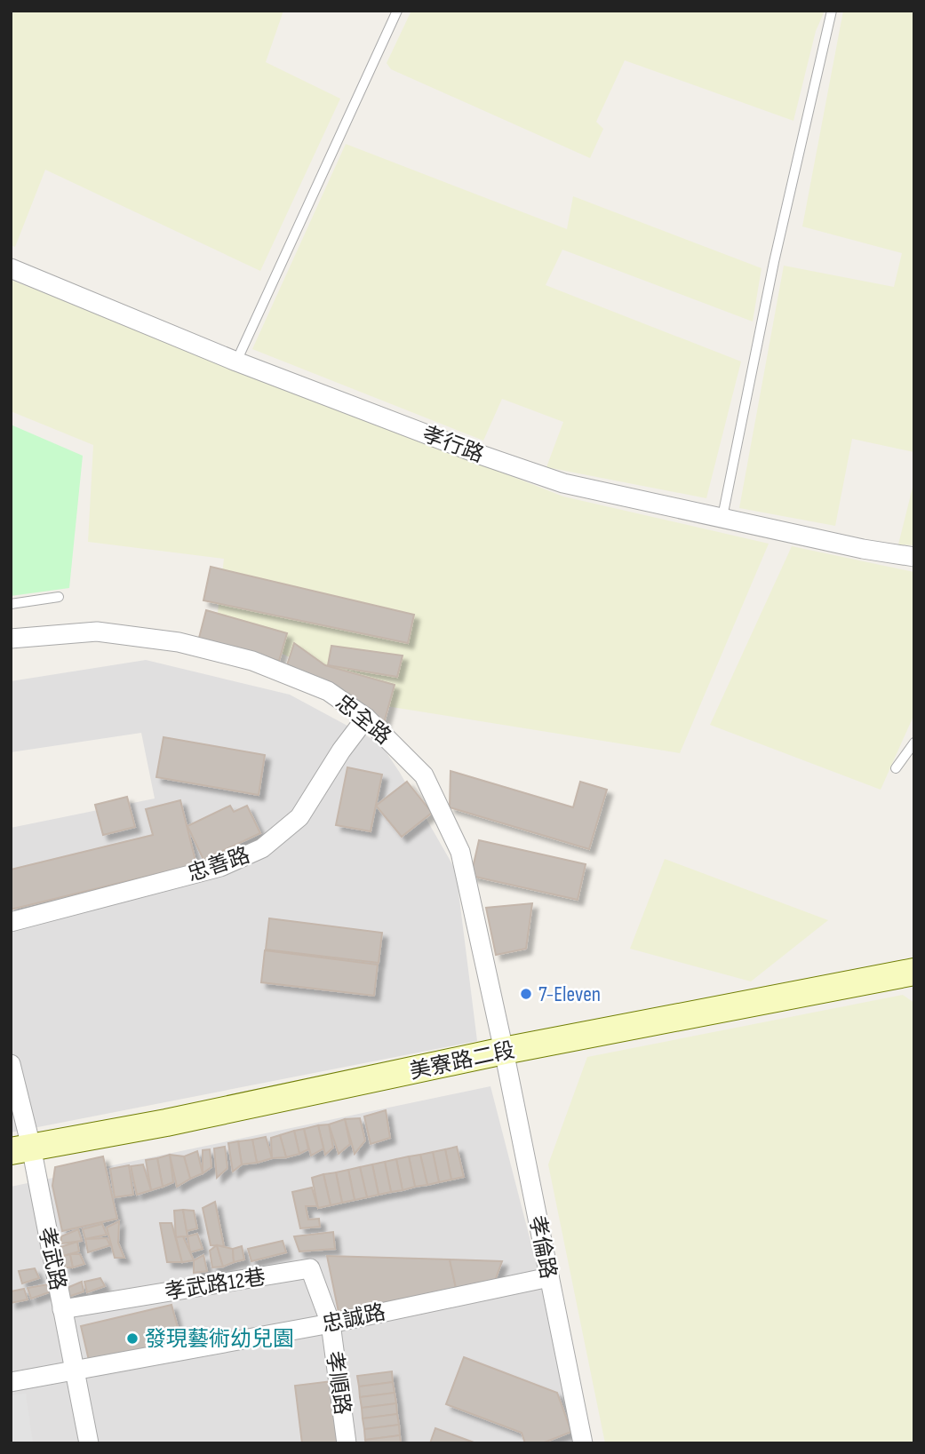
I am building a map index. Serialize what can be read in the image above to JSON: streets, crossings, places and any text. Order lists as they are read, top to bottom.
{
  "streets": {
    "street": [
      "孝行路",
      "忠全路",
      "忠善路",
      "美寮路二段",
      "孝倫路",
      "孝武路",
      "孝武路12巷",
      "忠誠路",
      "孝順路"
    ]
  },
  "crossings": [
    ["忠全路", "忠善路"],
    ["忠全路", "美寮路二段"],
    ["忠全路", "孝倫路"],
    ["美寮路二段", "孝倫路"],
    ["美寮路二段", "孝武路"],
    ["孝倫路", "忠誠路"],
    ["孝武路", "孝武路12巷"],
    ["孝武路", "忠誠路"],
    ["孝武路12巷", "忠誠路"],
    ["孝武路12巷", "孝順路"],
    ["忠誠路", "孝順路"]
  ],
  "places": ["7-Eleven", "發現藝術幼兒園"]
}
